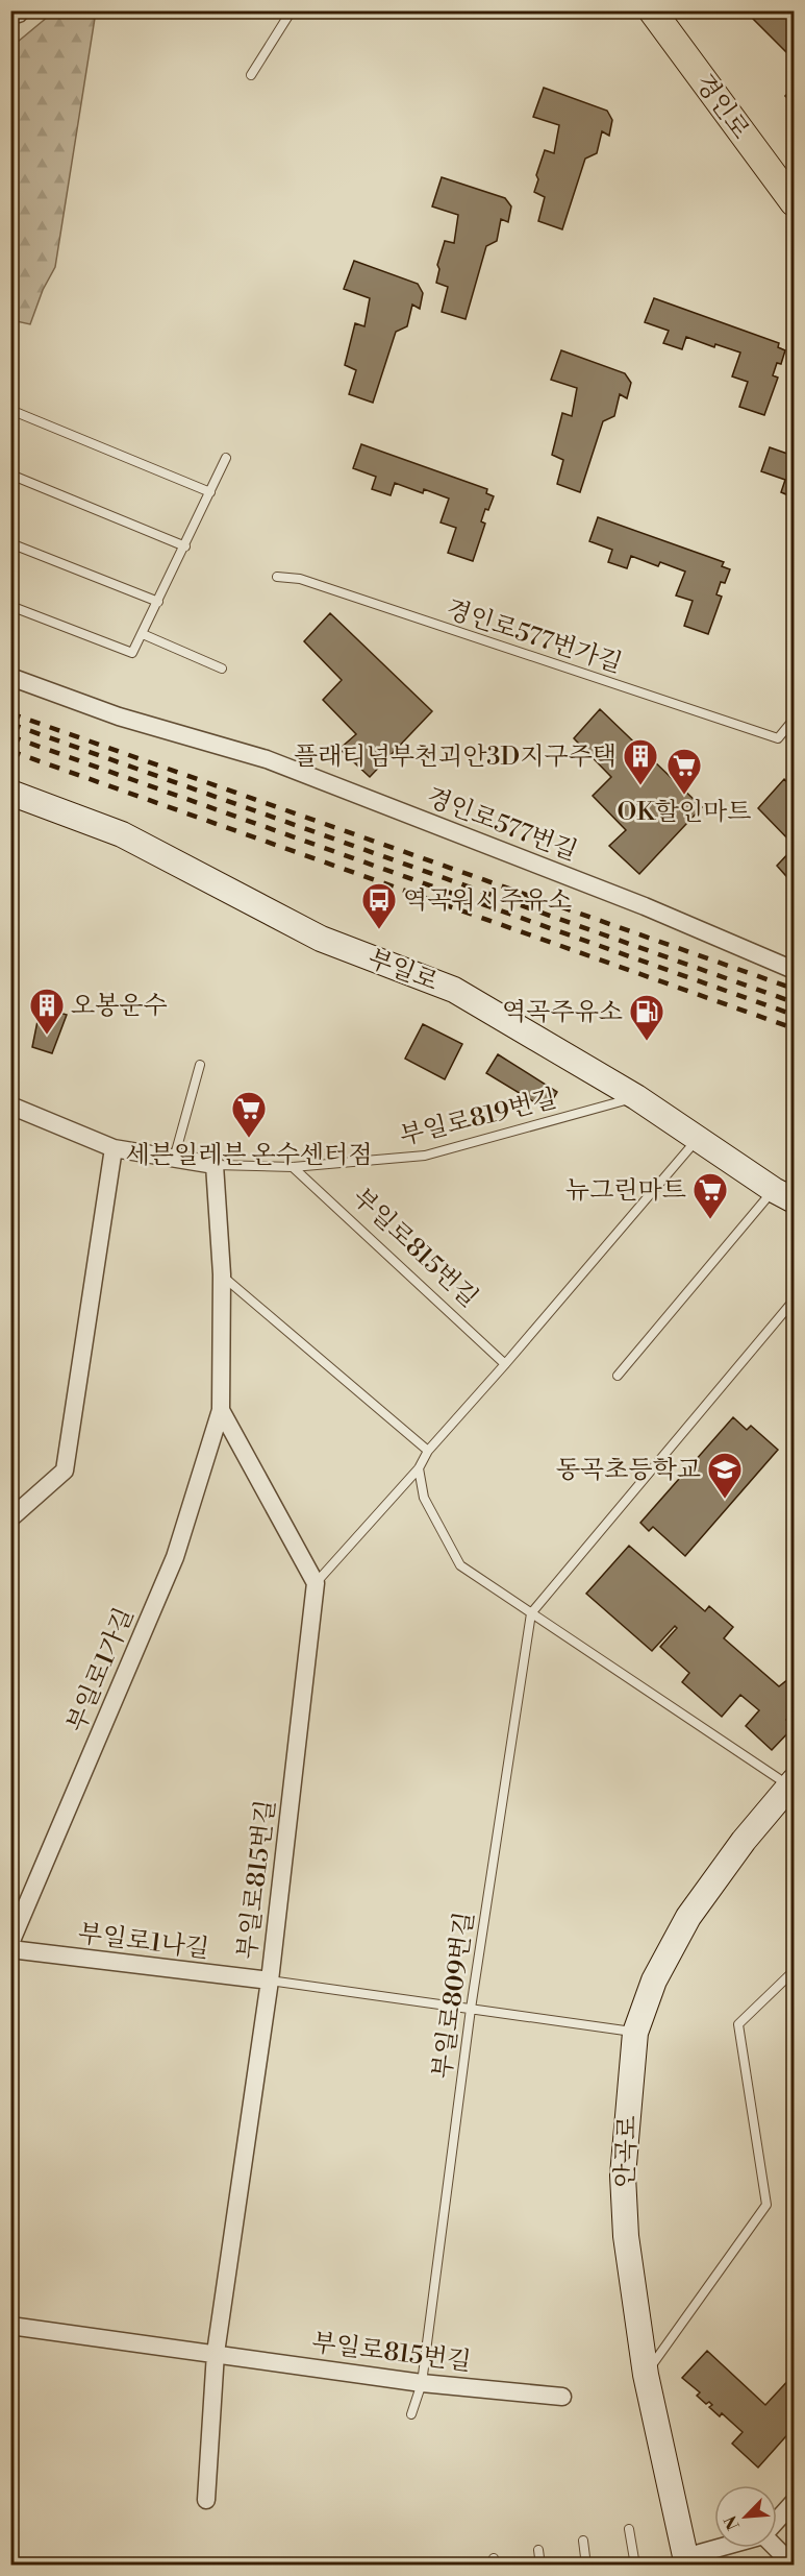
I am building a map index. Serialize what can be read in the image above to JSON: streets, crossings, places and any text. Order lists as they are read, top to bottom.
{
  "streets": {
    "main road": ["경인로"],
    "street": [
      "경인로577번길",
      "부일로",
      "부일로815번길",
      "부일로1가길",
      "부일로1나길",
      "안곡로"
    ],
    "lane": ["경인로577번가길", "부일로819번길", "부일로809번길"]
  },
  "crossings": [
    ["부일로", "부일로819번길"],
    ["부일로819번길", "부일로815번길"],
    ["부일로819번길", "부일로1가길"],
    ["부일로815번길", "부일로1가길"],
    ["부일로815번길", "부일로1나길"],
    ["부일로815번길", "부일로809번길"]
  ],
  "places": {
    "building": ["플래티넘부천괴안3D지구주택", "오봉운수"],
    "supermarket": ["OK할인마트", "세븐일레븐 온수센터점", "뉴그린마트"],
    "bus stop": ["역곡워시주유소"],
    "fuel station": ["역곡주유소"],
    "school or university": ["동곡초등학교"]
  },
  "north": "bottom left"
}
